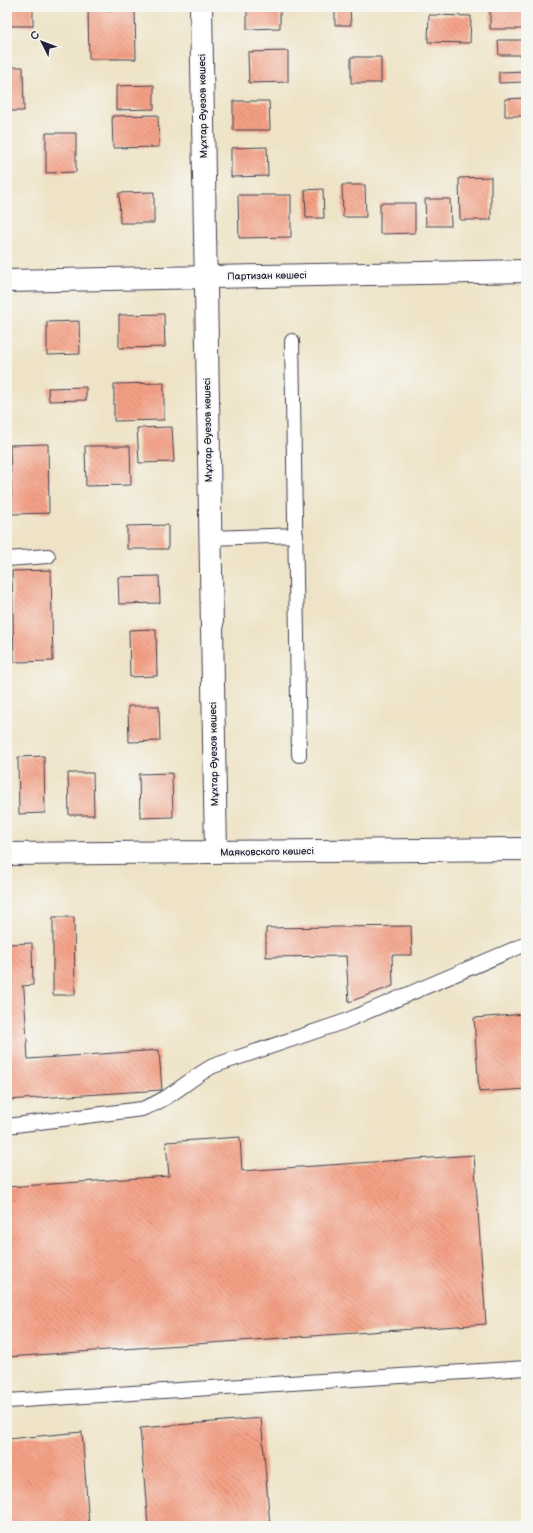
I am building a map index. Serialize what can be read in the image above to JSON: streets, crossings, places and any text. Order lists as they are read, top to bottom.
{
  "streets": {
    "street": ["Мұхтар Әуезов көшесі", "Партизан көшесі", "Маяковского көшесі"]
  },
  "crossings": [
    ["Мұхтар Әуезов көшесі", "Партизан көшесі"],
    ["Мұхтар Әуезов көшесі", "Маяковского көшесі"]
  ],
  "north": "top left"
}
